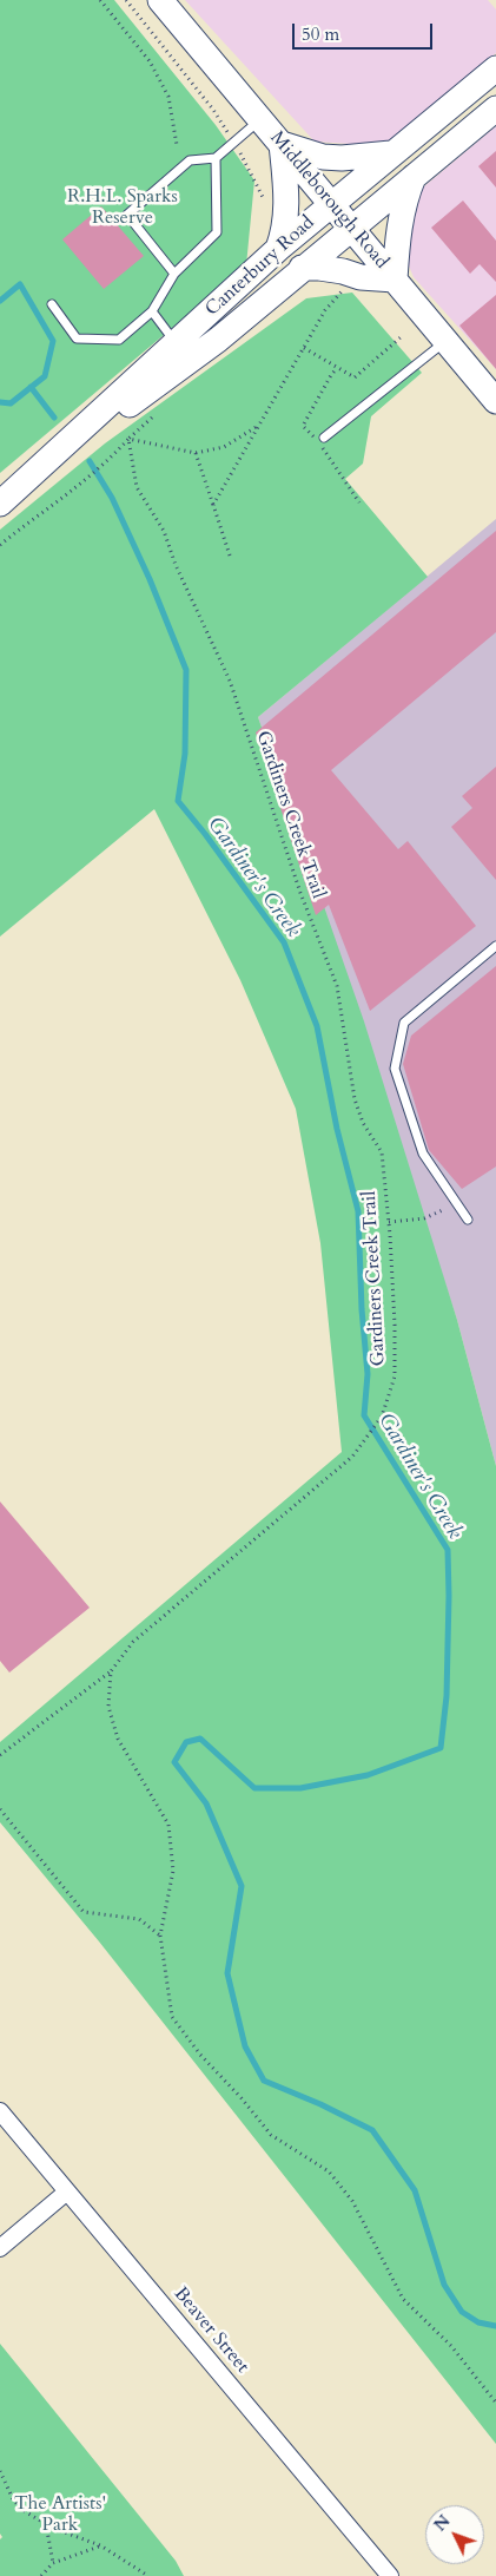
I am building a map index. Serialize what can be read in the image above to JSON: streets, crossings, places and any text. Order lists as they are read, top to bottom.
{
  "streets": {
    "main road": ["Middleborough Road", "Canterbury Road"],
    "street": ["Beaver Street"],
    "path": ["Gardiners Creek Trail"]
  },
  "crossings": [
    ["Middleborough Road", "Canterbury Road"]
  ],
  "water": ["Gardiner's Creek"],
  "parks": ["R.H.L. Sparks Reserve", "The Artists' Park"],
  "scale_bar": "50 m",
  "north": "top left"
}
